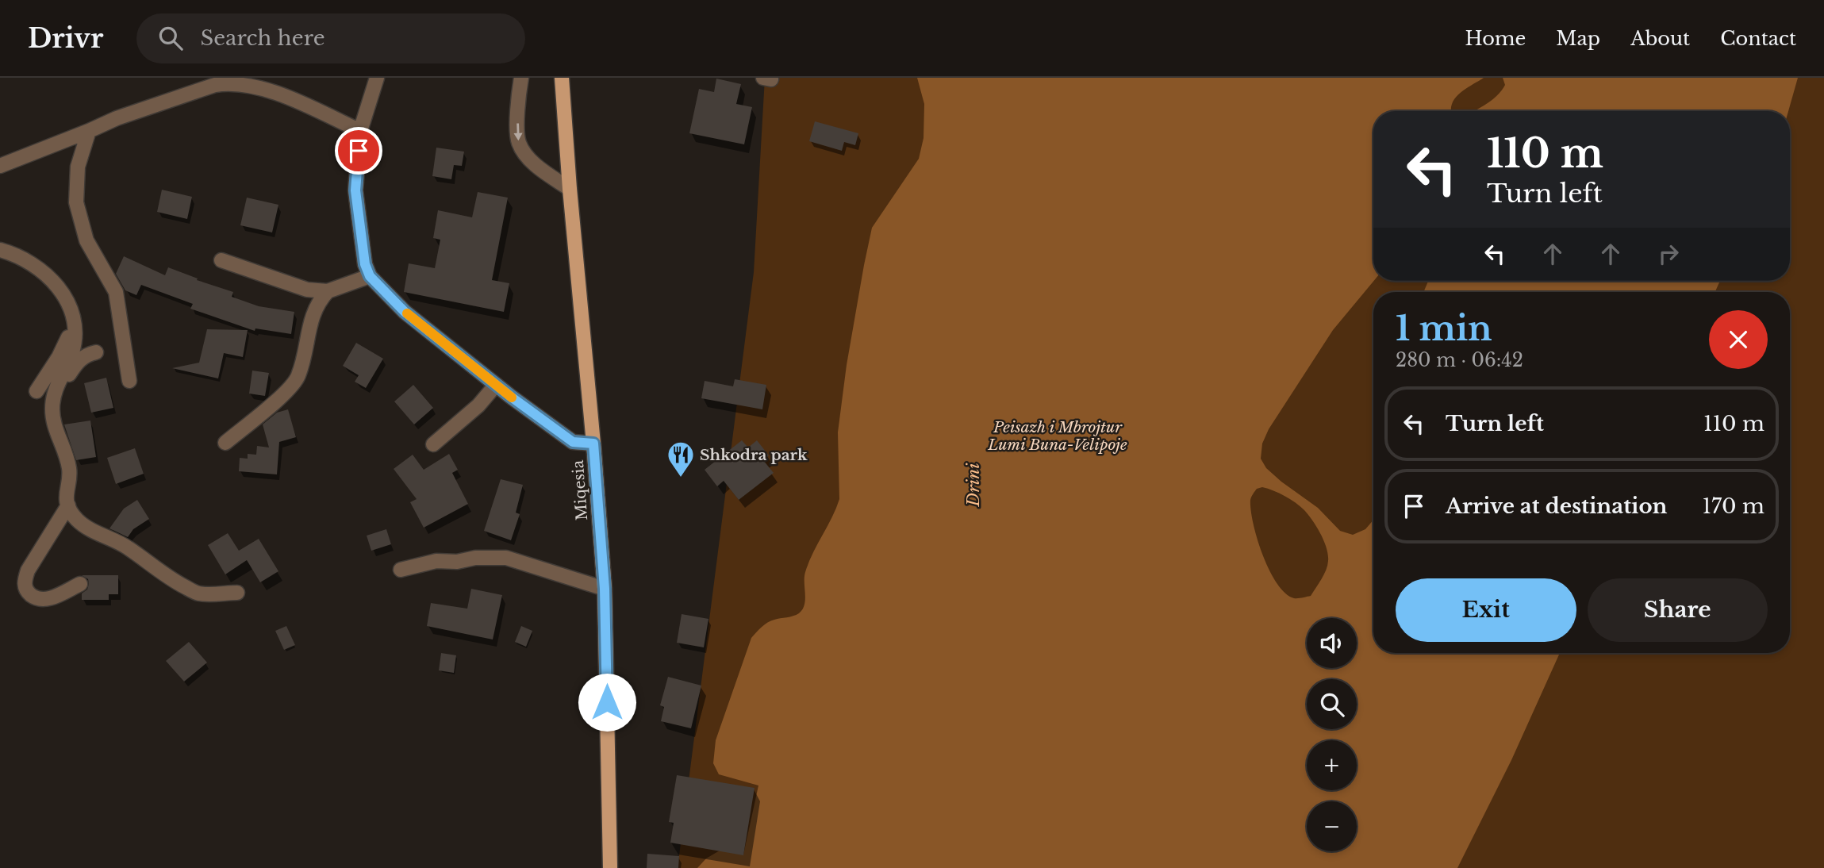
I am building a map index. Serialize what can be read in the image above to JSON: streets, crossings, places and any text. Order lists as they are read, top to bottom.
{
  "streets": {
    "main road": ["Miqesia"]
  },
  "water": ["Drini"],
  "parks": ["Peisazh i Mbrojtur Lumi Buna-Velipoje"],
  "places": {
    "restaurant": ["Shkodra park"]
  },
  "page": {
    "header": "Drivr",
    "search": "Search here",
    "nav": [
      "Home",
      "Map",
      "About",
      "Contact"
    ],
    "turn": ["110 m", "Turn left"],
    "heading": ["1 min", "280 m · 06:42"],
    "list": [
      {
        "name": "Turn left",
        "value": "110 m"
      },
      {
        "name": "Arrive at destination",
        "value": "170 m"
      }
    ],
    "buttons": ["Exit", "Share"],
    "map_buttons": ["+", "−"]
  }
}
